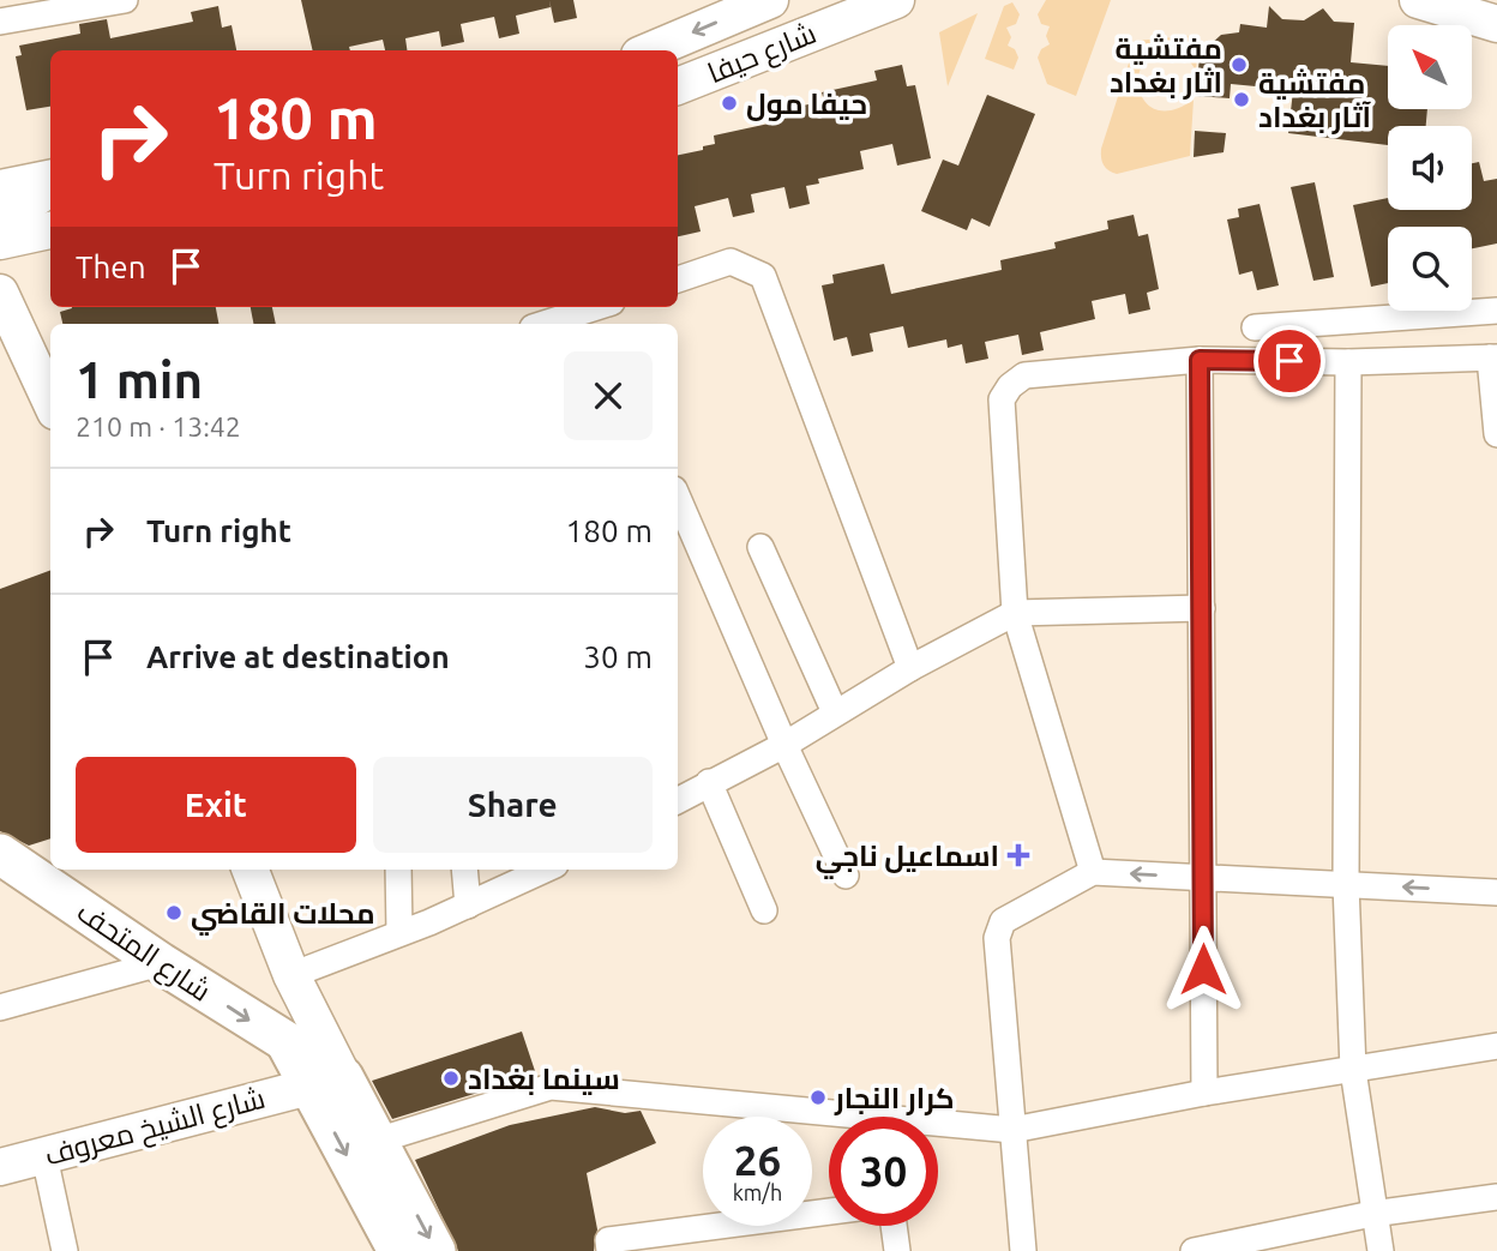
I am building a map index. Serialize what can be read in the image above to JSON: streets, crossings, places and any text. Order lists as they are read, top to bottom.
{
  "streets": {
    "main road": ["شارع حيفا", "شارع المتحف", "شارع الشيخ معروف"]
  },
  "crossings": [
    ["شارع المتحف", "شارع الشيخ معروف"]
  ],
  "places": {
    "other": [
      "مفتشية اثار بغداد",
      "مفتشية آثار بغداد",
      "حيفا مول",
      "محلات القاضي",
      "سينما بغداد",
      "كرار النجار"
    ],
    "health": ["اسماعيل ناجي"]
  },
  "north": "top left",
  "page": {
    "turn": ["180 m", "Turn right"],
    "then": "Then",
    "heading": ["1 min", "210 m · 13:42"],
    "list": [
      {
        "name": "Turn right",
        "value": "180 m"
      },
      {
        "name": "Arrive at destination",
        "value": "30 m"
      }
    ],
    "buttons": ["Exit", "Share"],
    "speed": "26 km/h",
    "limit": "30"
  }
}
